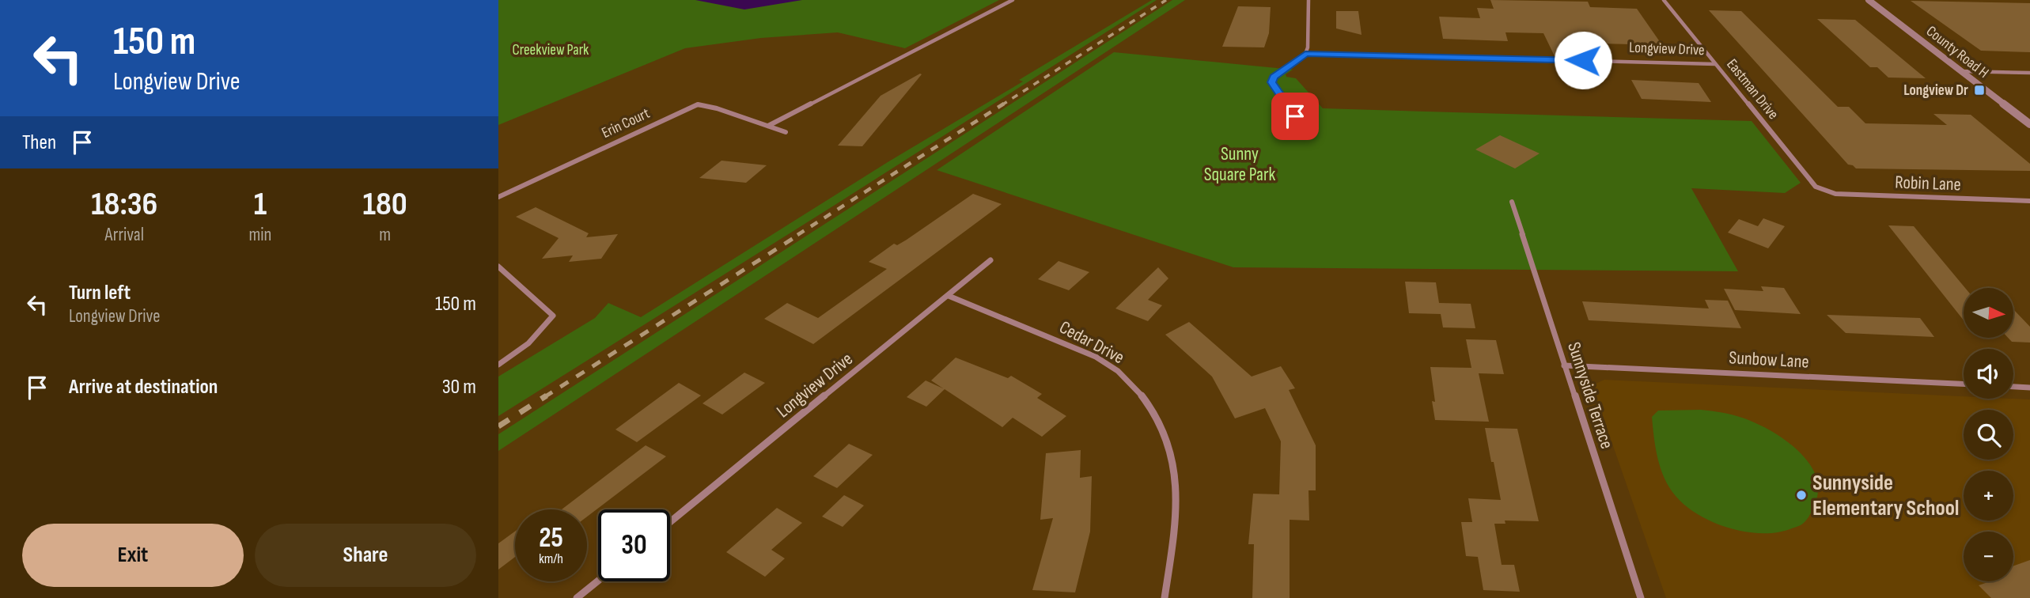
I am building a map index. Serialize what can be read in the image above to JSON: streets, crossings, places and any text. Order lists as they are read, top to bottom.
{
  "streets": {
    "street": [
      "Longview Drive",
      "County Road H",
      "Eastman Drive",
      "Erin Court",
      "Robin Lane",
      "Cedar Drive",
      "Sunbow Lane",
      "Sunnyside Terrace"
    ]
  },
  "crossings": [
    ["Longview Drive", "Eastman Drive"],
    ["Longview Drive", "Cedar Drive"],
    ["Eastman Drive", "Robin Lane"],
    ["Sunbow Lane", "Sunnyside Terrace"]
  ],
  "parks": ["Creekview Park", "Sunny Square Park"],
  "places": {
    "transit": ["Longview Dr"],
    "other": ["Sunnyside Elementary School"]
  },
  "north": "right",
  "page": {
    "turn": ["150 m", "Longview Drive"],
    "then": "Then",
    "eta": [
      "18:36",
      "Arrival",
      "1",
      "min",
      "180",
      "m"
    ],
    "list": [
      {
        "name": "Turn left",
        "note": "Longview Drive",
        "value": "150 m"
      },
      {
        "name": "Arrive at destination",
        "value": "30 m"
      }
    ],
    "map_buttons": ["+", "−"],
    "speed": "25 km/h",
    "limit": "30",
    "buttons": ["Exit", "Share"]
  }
}
